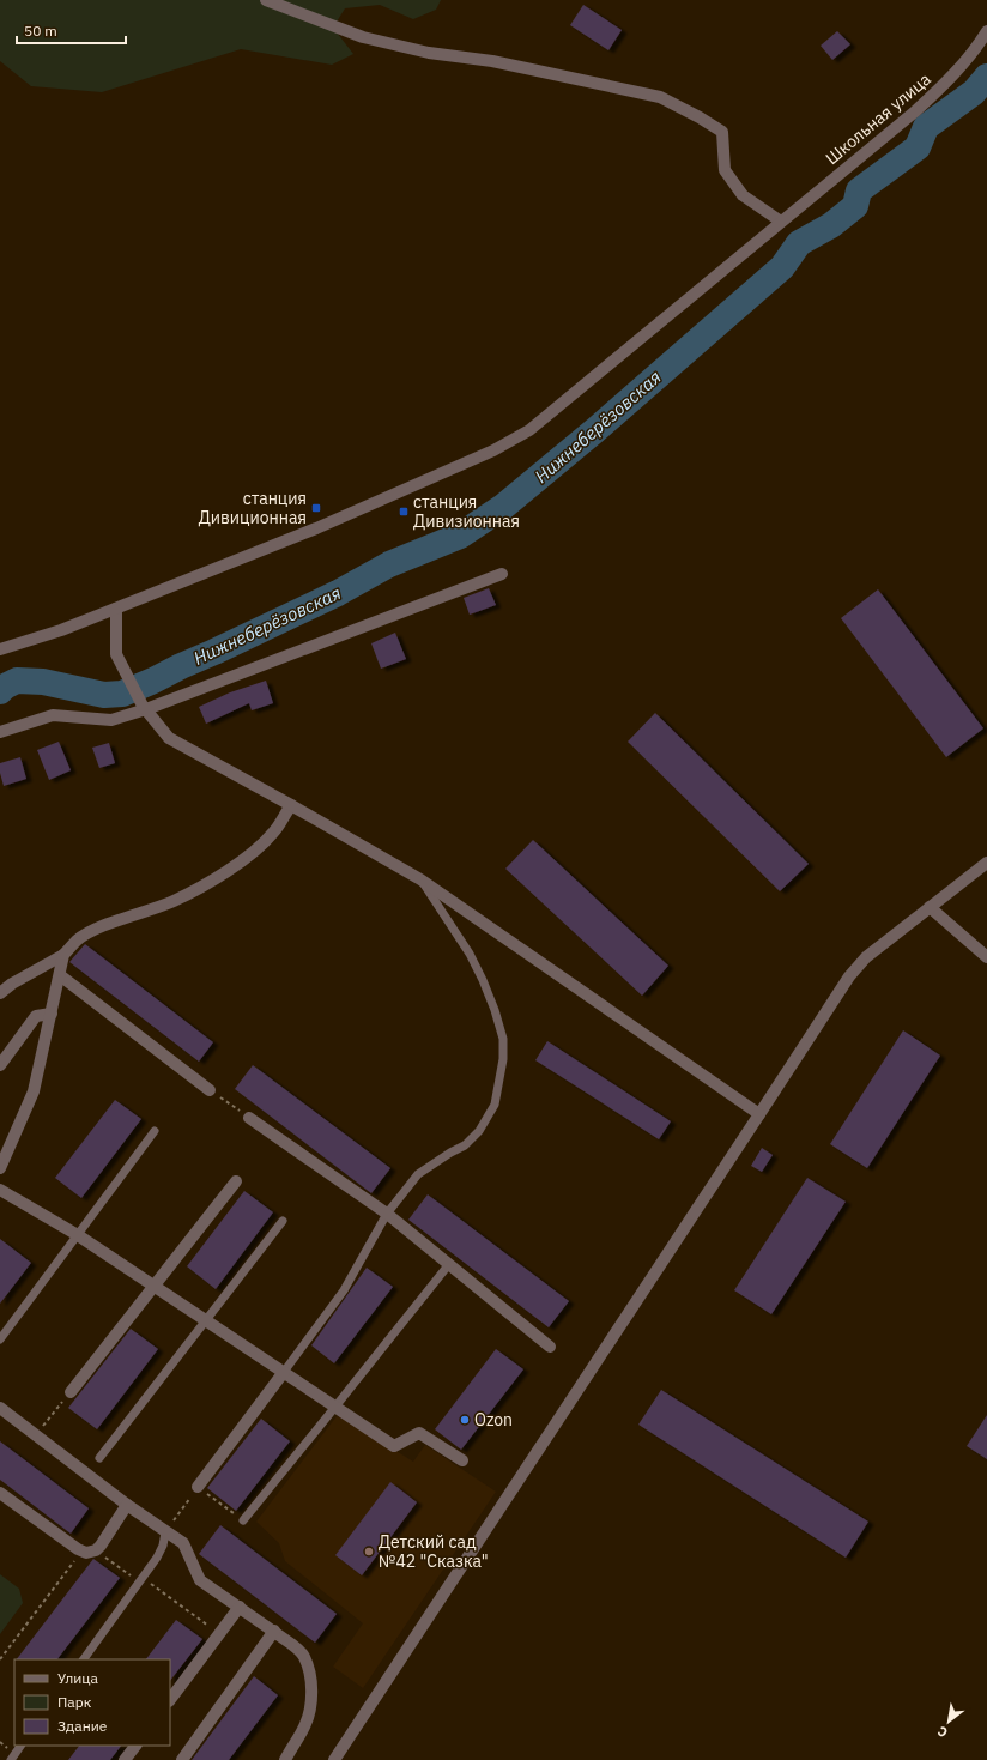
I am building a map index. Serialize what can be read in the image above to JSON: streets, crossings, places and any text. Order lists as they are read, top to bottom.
{
  "streets": {
    "street": ["Школьная улица"]
  },
  "water": ["Нижнеберёзовская"],
  "places": {
    "transit": ["станция Дивиционная", "станция Дивизионная"],
    "other": ["Ozon", "Детский сад №42 \"Сказка\""]
  },
  "legend": ["Улица", "Парк", "Здание"],
  "scale_bar": "50 m",
  "north": "bottom left"
}
